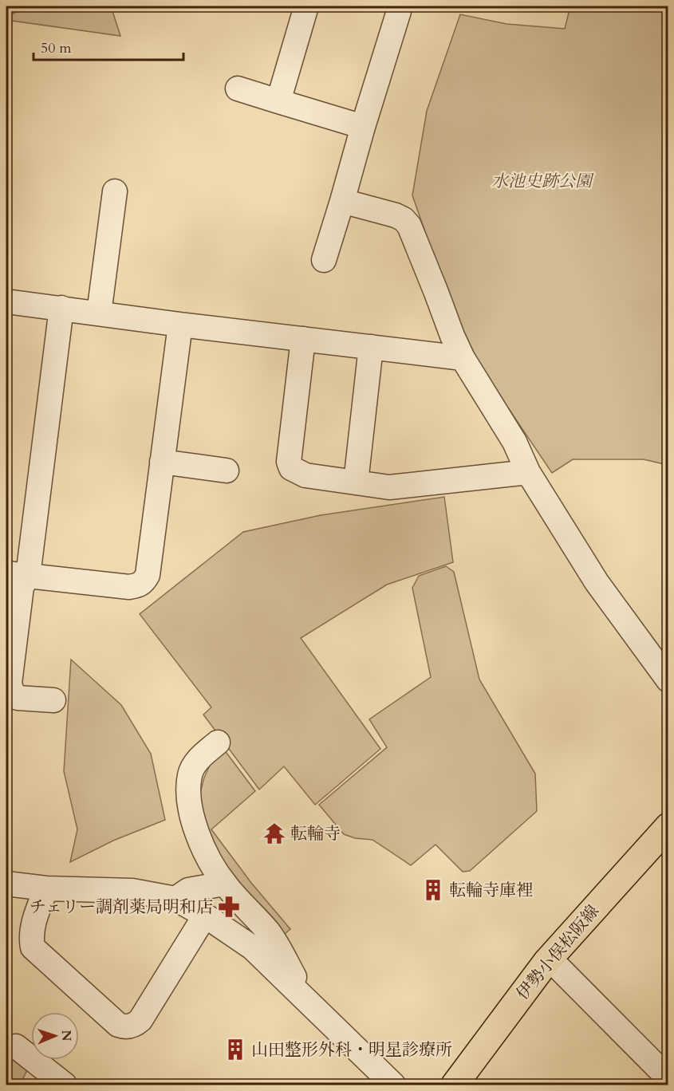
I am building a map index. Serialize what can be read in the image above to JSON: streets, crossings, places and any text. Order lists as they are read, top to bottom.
{
  "streets": {
    "main road": ["伊勢小俣松阪線"]
  },
  "parks": ["水池史跡公園"],
  "places": {
    "temple": ["転輪寺"],
    "building": ["転輪寺庫裡", "山田整形外科・明星診療所"],
    "pharmacy": ["チェリー調剤薬局明和店"]
  },
  "scale_bar": "50 m",
  "north": "right"
}
